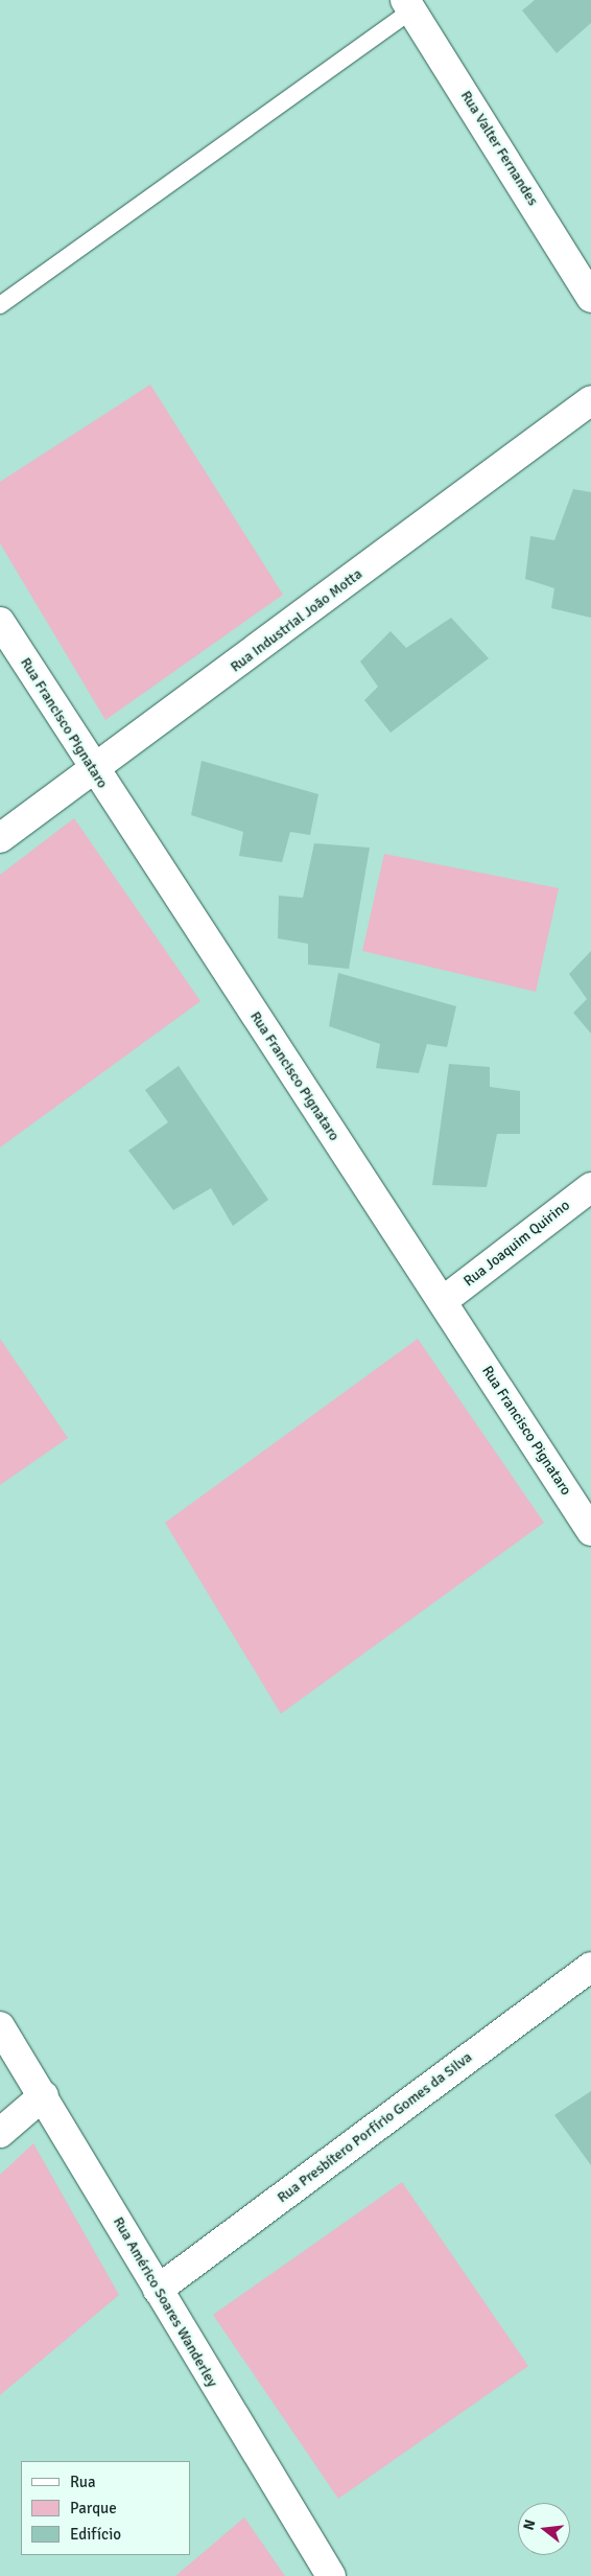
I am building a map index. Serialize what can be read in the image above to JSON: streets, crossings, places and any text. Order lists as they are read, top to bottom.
{
  "streets": {
    "street": [
      "Rua Valter Fernandes",
      "Rua Industrial João Motta",
      "Rua Francisco Pignataro",
      "Rua Joaquim Quirino",
      "Rua Presbítero Porfírio Gomes da Silva",
      "Rua Américo Soares Wanderley"
    ]
  },
  "crossings": [
    ["Rua Industrial João Motta", "Rua Francisco Pignataro"],
    ["Rua Francisco Pignataro", "Rua Joaquim Quirino"],
    ["Rua Presbítero Porfírio Gomes da Silva", "Rua Américo Soares Wanderley"]
  ],
  "legend": ["Rua", "Parque", "Edifício"],
  "north": "left"
}
